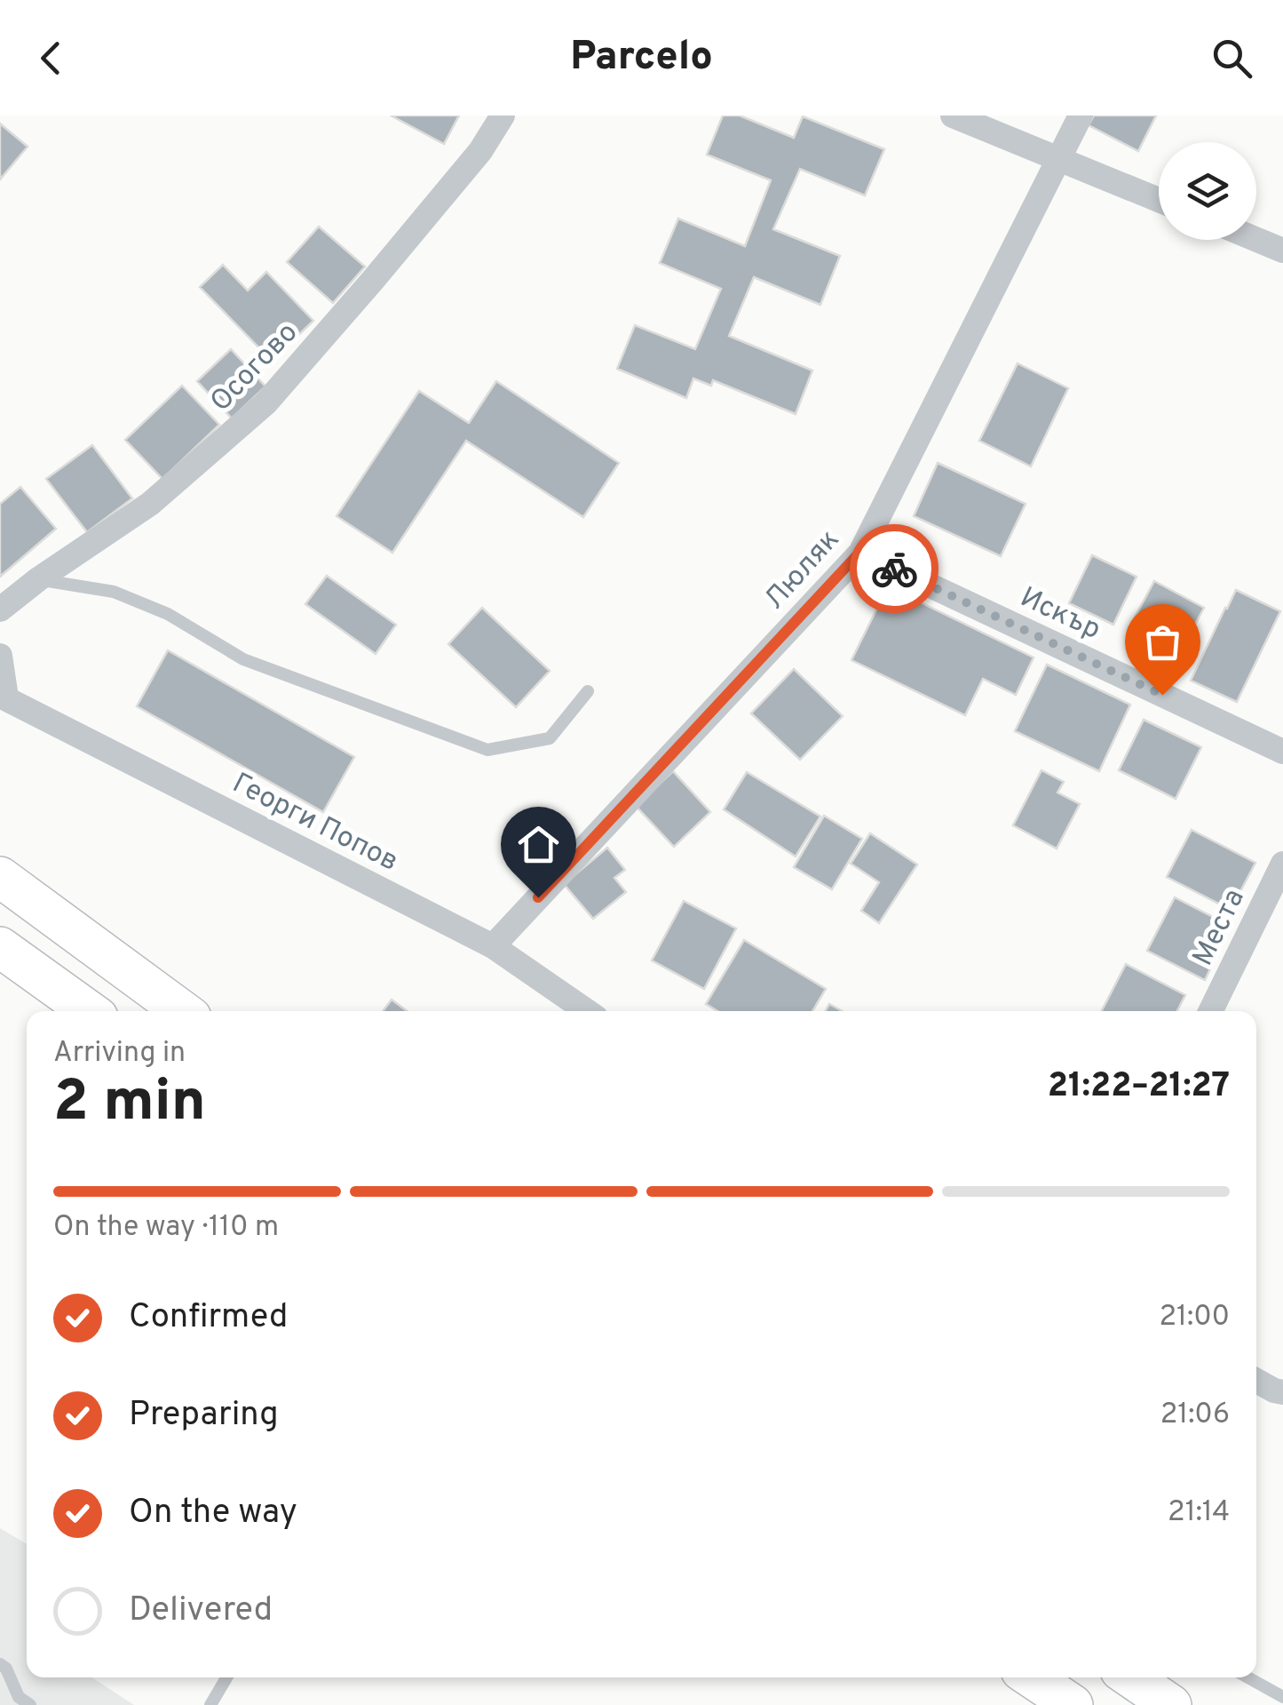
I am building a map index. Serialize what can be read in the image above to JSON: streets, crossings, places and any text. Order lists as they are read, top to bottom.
{
  "streets": {
    "street": [
      "Осогово",
      "Люляк",
      "Искър",
      "Георги Попов",
      "Места"
    ]
  },
  "crossings": [
    ["Люляк", "Искър"],
    ["Люляк", "Георги Попов"]
  ],
  "page": {
    "header": "Parcelo",
    "heading": ["2 min", "Arriving in", "21:22–21:27"],
    "bar": "On the way · 110 m",
    "list": [
      ["Confirmed", "21:00"],
      ["Preparing", "21:06"],
      ["On the way", "21:14"],
      "Delivered"
    ]
  }
}
